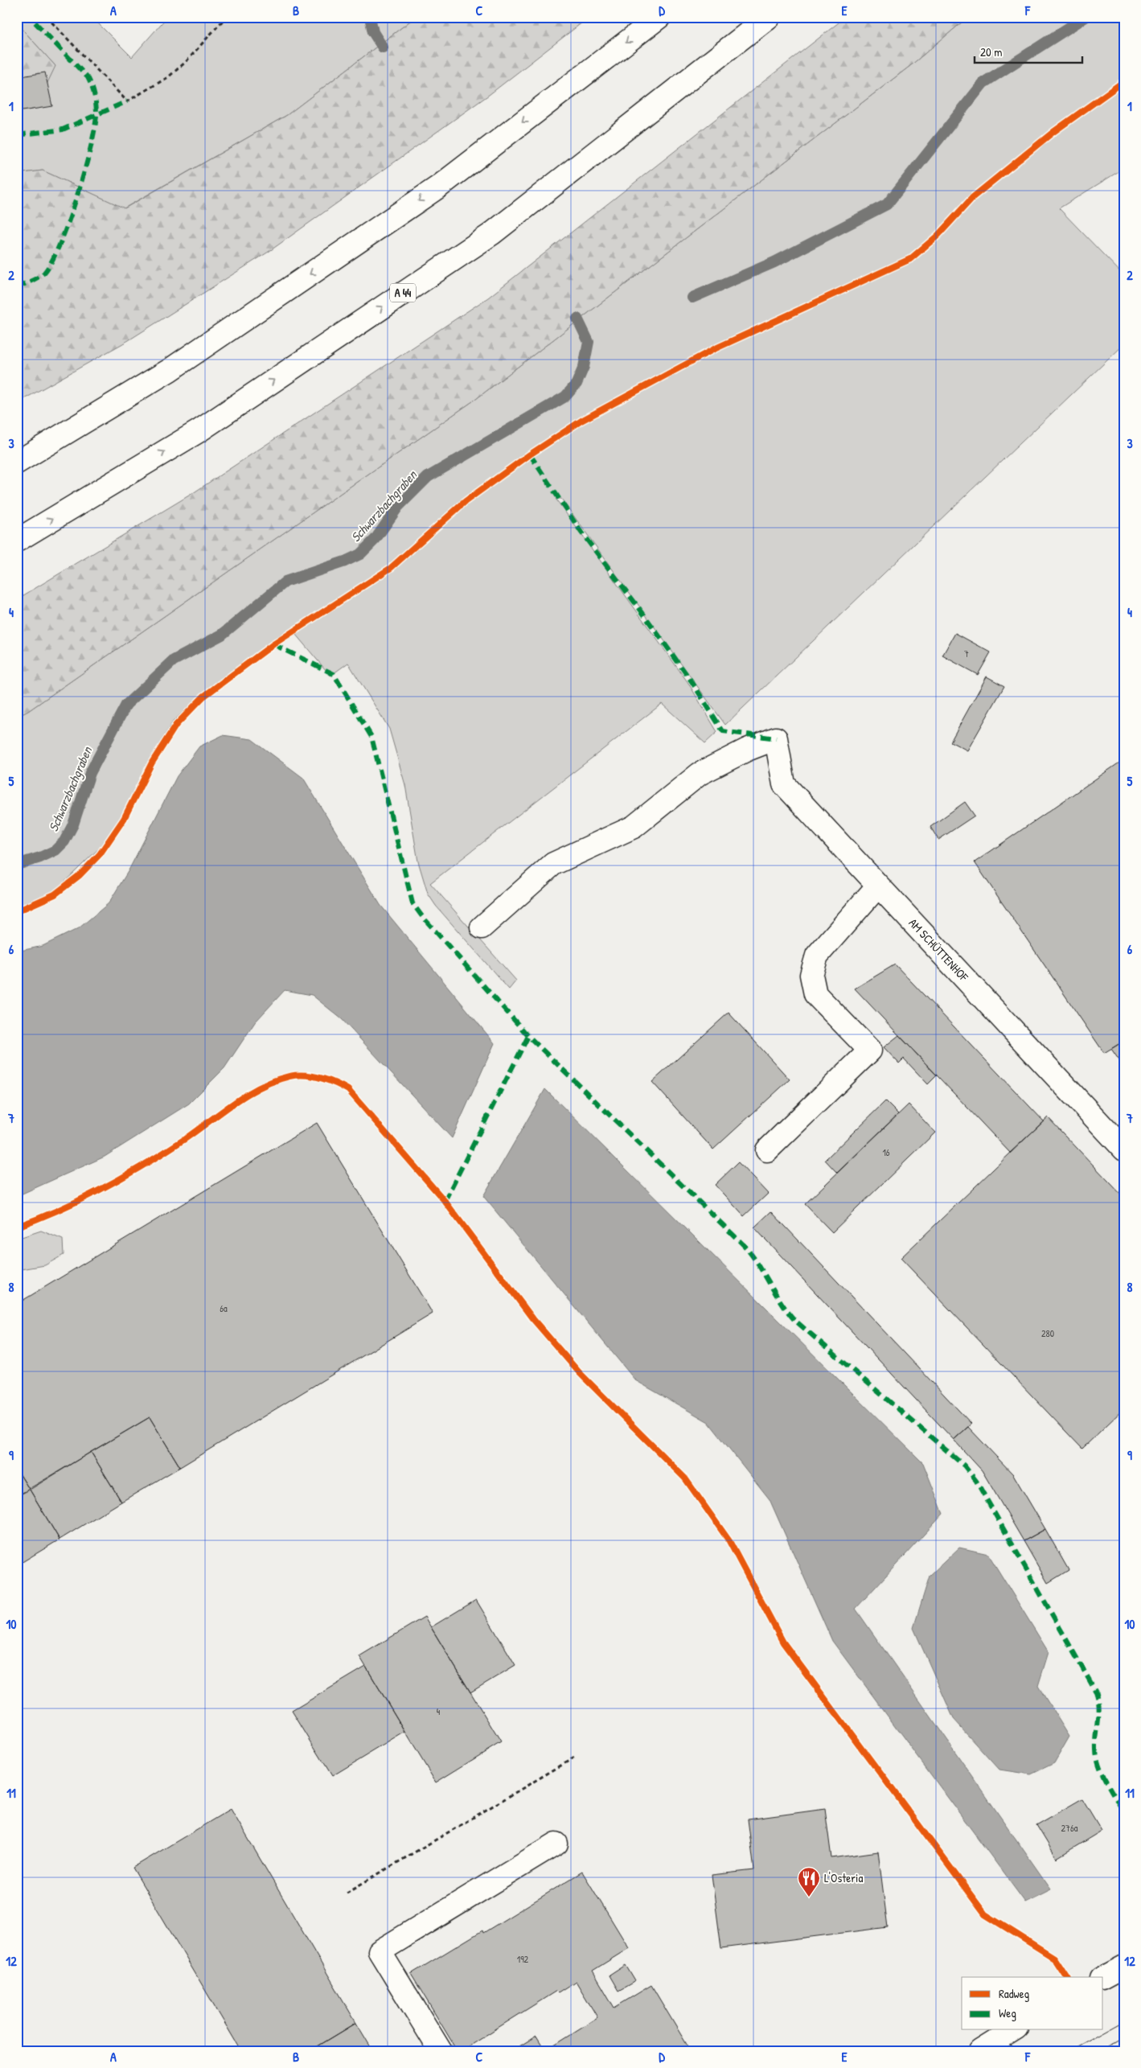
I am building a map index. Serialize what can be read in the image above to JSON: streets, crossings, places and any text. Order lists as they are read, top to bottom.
{
  "streets": {
    "main road": ["A 44", "AM SCHÜTTENHOF"]
  },
  "water": ["Schwarzbachgraben"],
  "places": {
    "restaurant": ["L'Osteria"]
  },
  "house_numbers": [
    "7",
    "16",
    "6a",
    "280",
    "4",
    "276a",
    "192"
  ],
  "legend": ["Radweg", "Weg"],
  "scale_bar": "20 m",
  "grid": {
    "columns": [
      "A",
      "B",
      "C",
      "D",
      "E",
      "F"
    ],
    "rows": [
      "1",
      "2",
      "3",
      "4",
      "5",
      "6",
      "7",
      "8",
      "9",
      "10",
      "11",
      "12"
    ]
  }
}
